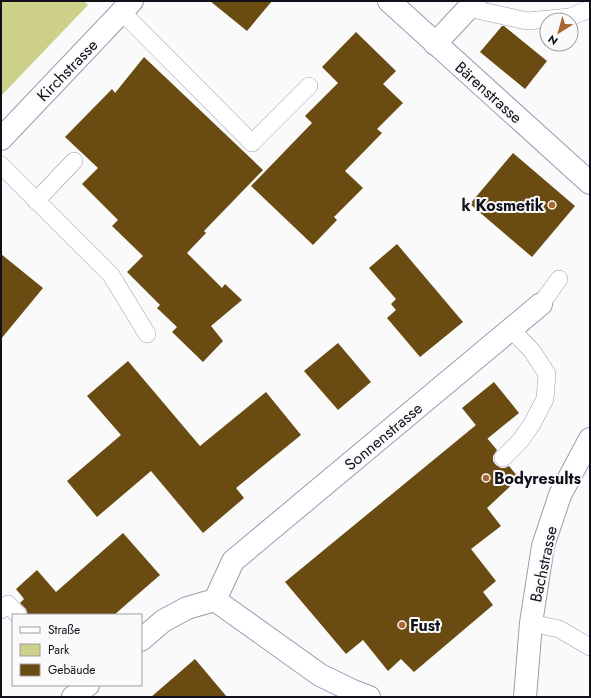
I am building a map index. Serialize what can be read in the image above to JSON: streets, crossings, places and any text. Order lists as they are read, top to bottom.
{
  "streets": {
    "street": [
      "Kirchstrasse",
      "Bärenstrasse",
      "Sonnenstrasse",
      "Bachstrasse"
    ]
  },
  "places": ["k Kosmetik", "Bodyresults", "Fust"],
  "legend": ["Straße", "Park", "Gebäude"],
  "north": "bottom left"
}
